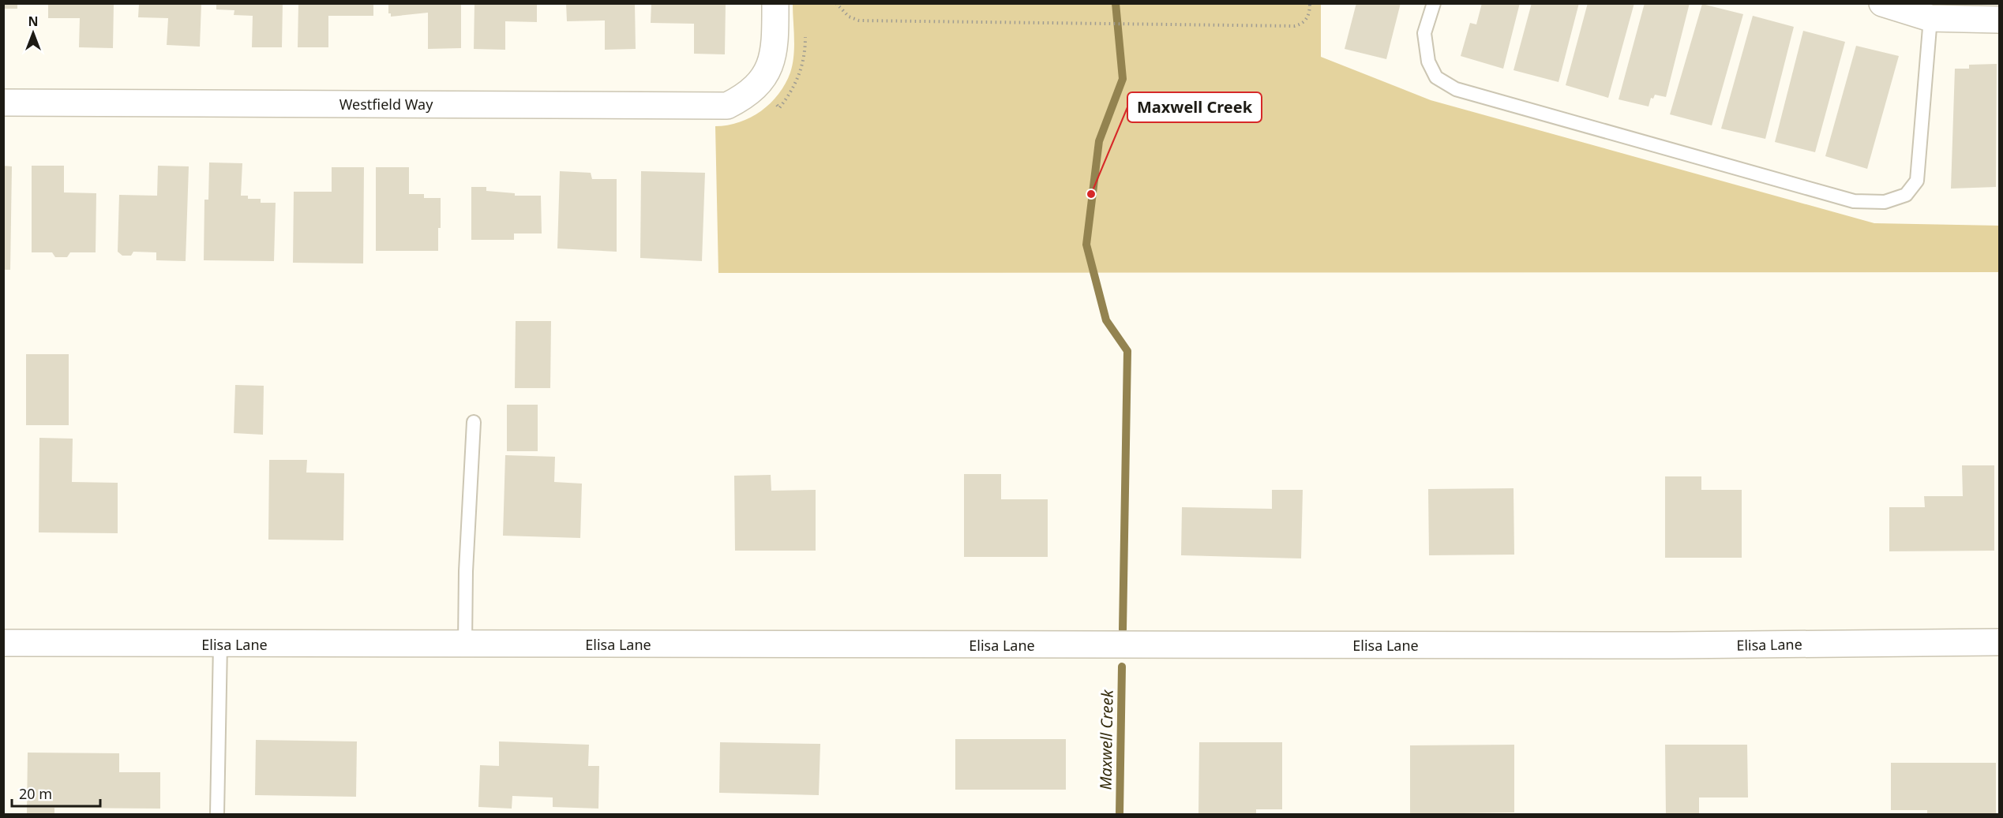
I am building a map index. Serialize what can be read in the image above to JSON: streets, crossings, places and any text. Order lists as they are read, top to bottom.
{
  "streets": {
    "street": ["Westfield Way", "Elisa Lane"]
  },
  "water": ["Maxwell Creek"],
  "places": ["Maxwell Creek"],
  "scale_bar": "20 m",
  "north": "top"
}
